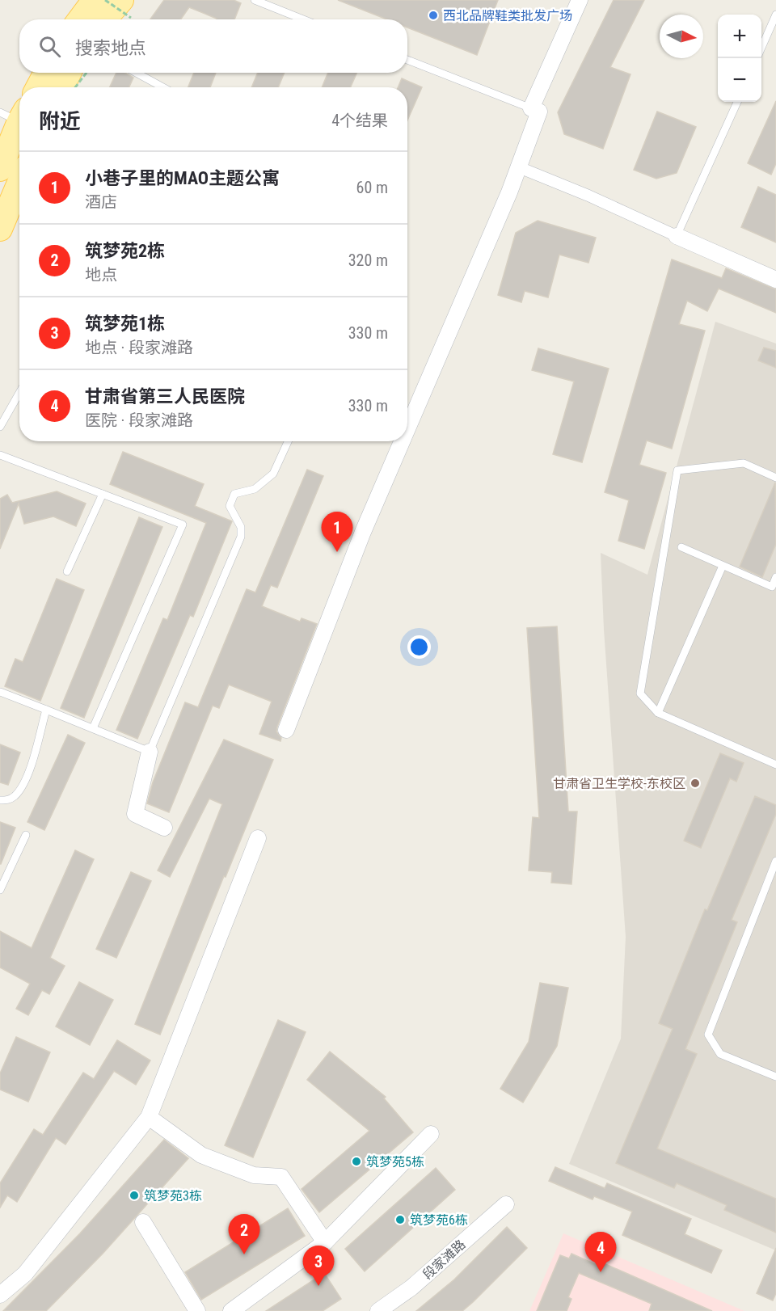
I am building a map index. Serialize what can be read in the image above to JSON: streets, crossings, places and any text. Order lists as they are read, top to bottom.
{
  "streets": {
    "street": ["段家滩路"]
  },
  "places": [
    "西北品牌鞋类批发广场",
    "甘肃省卫生学校-东校区",
    "筑梦苑5栋",
    "筑梦苑3栋",
    "筑梦苑6栋"
  ],
  "north": "right",
  "page": {
    "map_buttons": ["+", "−"],
    "search": "搜索地点",
    "heading": ["附近", "4个结果"],
    "list": [
      {
        "mark": "1",
        "name": "小巷子里的MAO主题公寓",
        "note": "酒店",
        "value": "60 m"
      },
      {
        "mark": "2",
        "name": "筑梦苑2栋",
        "note": "地点",
        "value": "320 m"
      },
      {
        "mark": "3",
        "name": "筑梦苑1栋",
        "note": "地点 · 段家滩路",
        "value": "330 m"
      },
      {
        "mark": "4",
        "name": "甘肃省第三人民医院",
        "note": "医院 · 段家滩路",
        "value": "330 m"
      }
    ],
    "pins": [
      "1",
      "2",
      "4",
      "3"
    ]
  }
}
